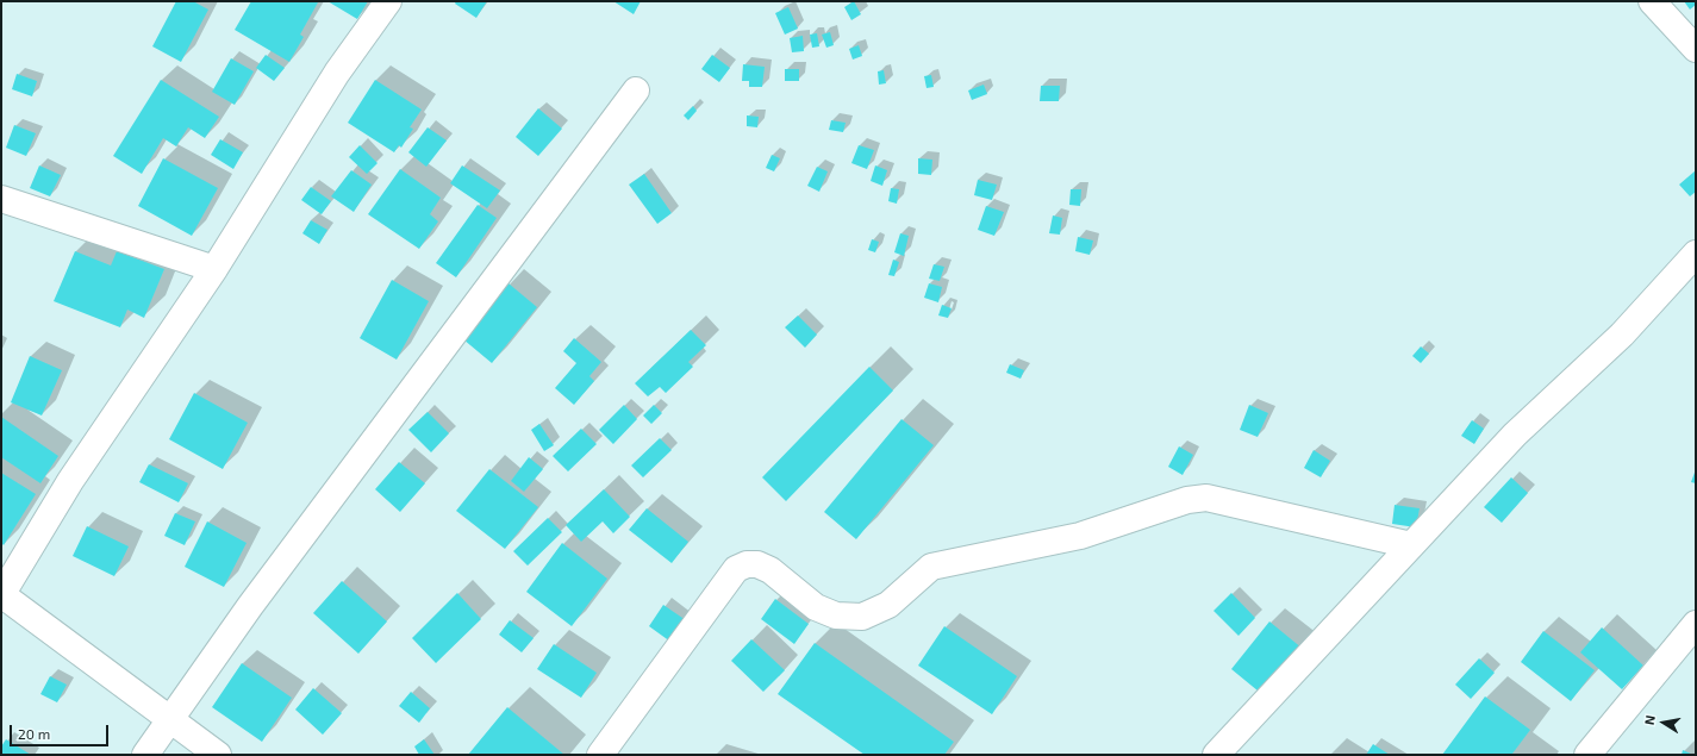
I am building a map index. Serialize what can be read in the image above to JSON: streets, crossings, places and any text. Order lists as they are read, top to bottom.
{
  "scale_bar": "20 m",
  "north": "left"
}
